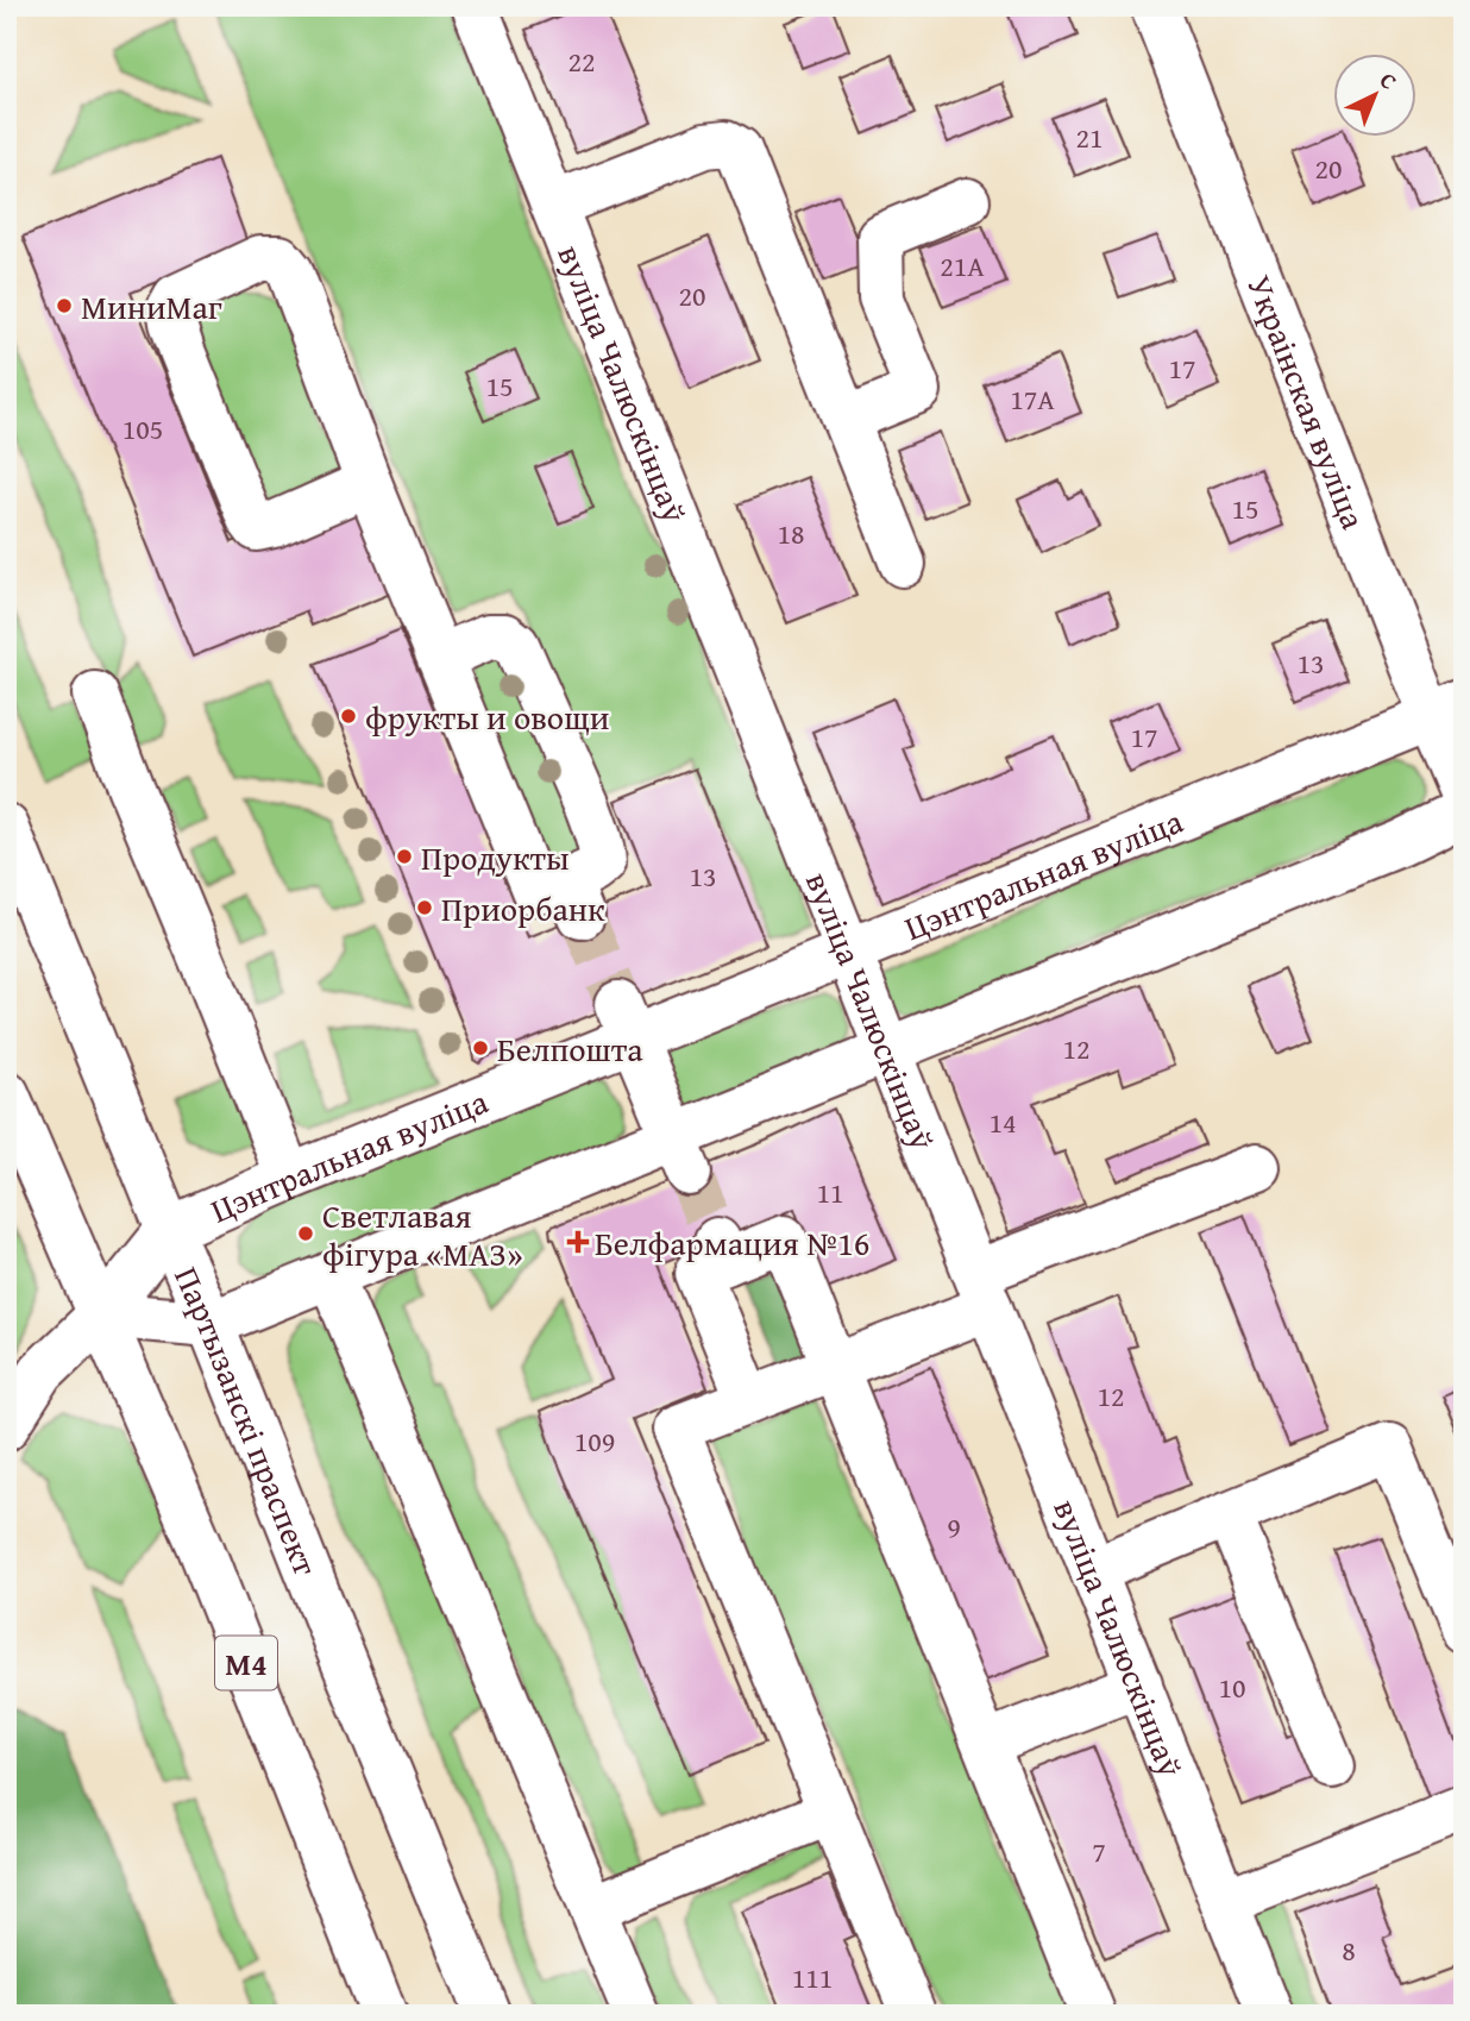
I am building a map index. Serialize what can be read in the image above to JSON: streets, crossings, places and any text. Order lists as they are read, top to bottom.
{
  "streets": {
    "street": [
      "вуліца Чалюскінцаў",
      "Украінская вуліца",
      "Цэнтральная вуліца",
      "Партызанскі праспект",
      "М4"
    ]
  },
  "crossings": [
    ["вуліца Чалюскінцаў", "Цэнтральная вуліца"],
    ["Украінская вуліца", "Цэнтральная вуліца"],
    ["Цэнтральная вуліца", "Партызанскі праспект"],
    ["Цэнтральная вуліца", "М4"]
  ],
  "places": {
    "other": [
      "МиниМаг",
      "фрукты и овощи",
      "Продукты",
      "Приорбанк",
      "Белпошта",
      "Светлавая фігура «МАЗ»"
    ],
    "health": ["Белфармация №16"]
  },
  "house_numbers": [
    "22",
    "21",
    "20",
    "21А",
    "20",
    "17",
    "15",
    "17А",
    "105",
    "15",
    "18",
    "13",
    "17",
    "13",
    "12",
    "14",
    "11",
    "12",
    "109",
    "9",
    "10",
    "7",
    "8",
    "111"
  ],
  "north": "top right"
}
